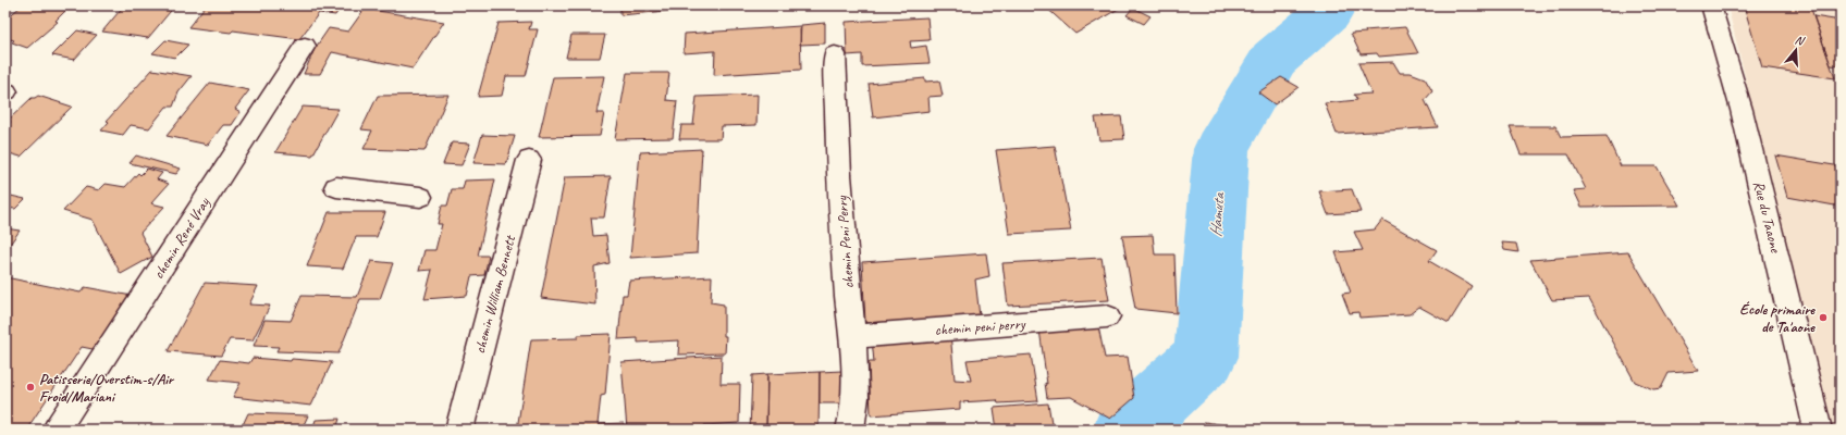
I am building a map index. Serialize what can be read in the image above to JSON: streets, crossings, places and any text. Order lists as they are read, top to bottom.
{
  "streets": {
    "street": [
      "Rue du Taaone",
      "chemin René Vray",
      "chemin Peni Perry",
      "chemin William Bennett",
      "chemin peni perry"
    ]
  },
  "crossings": [
    ["chemin Peni Perry", "chemin peni perry"]
  ],
  "water": ["Hamuta"],
  "places": ["École primaire de Ta'aone", "Patisserie/Overstim-s/Air Froid/Mariani"],
  "north": "top"
}
